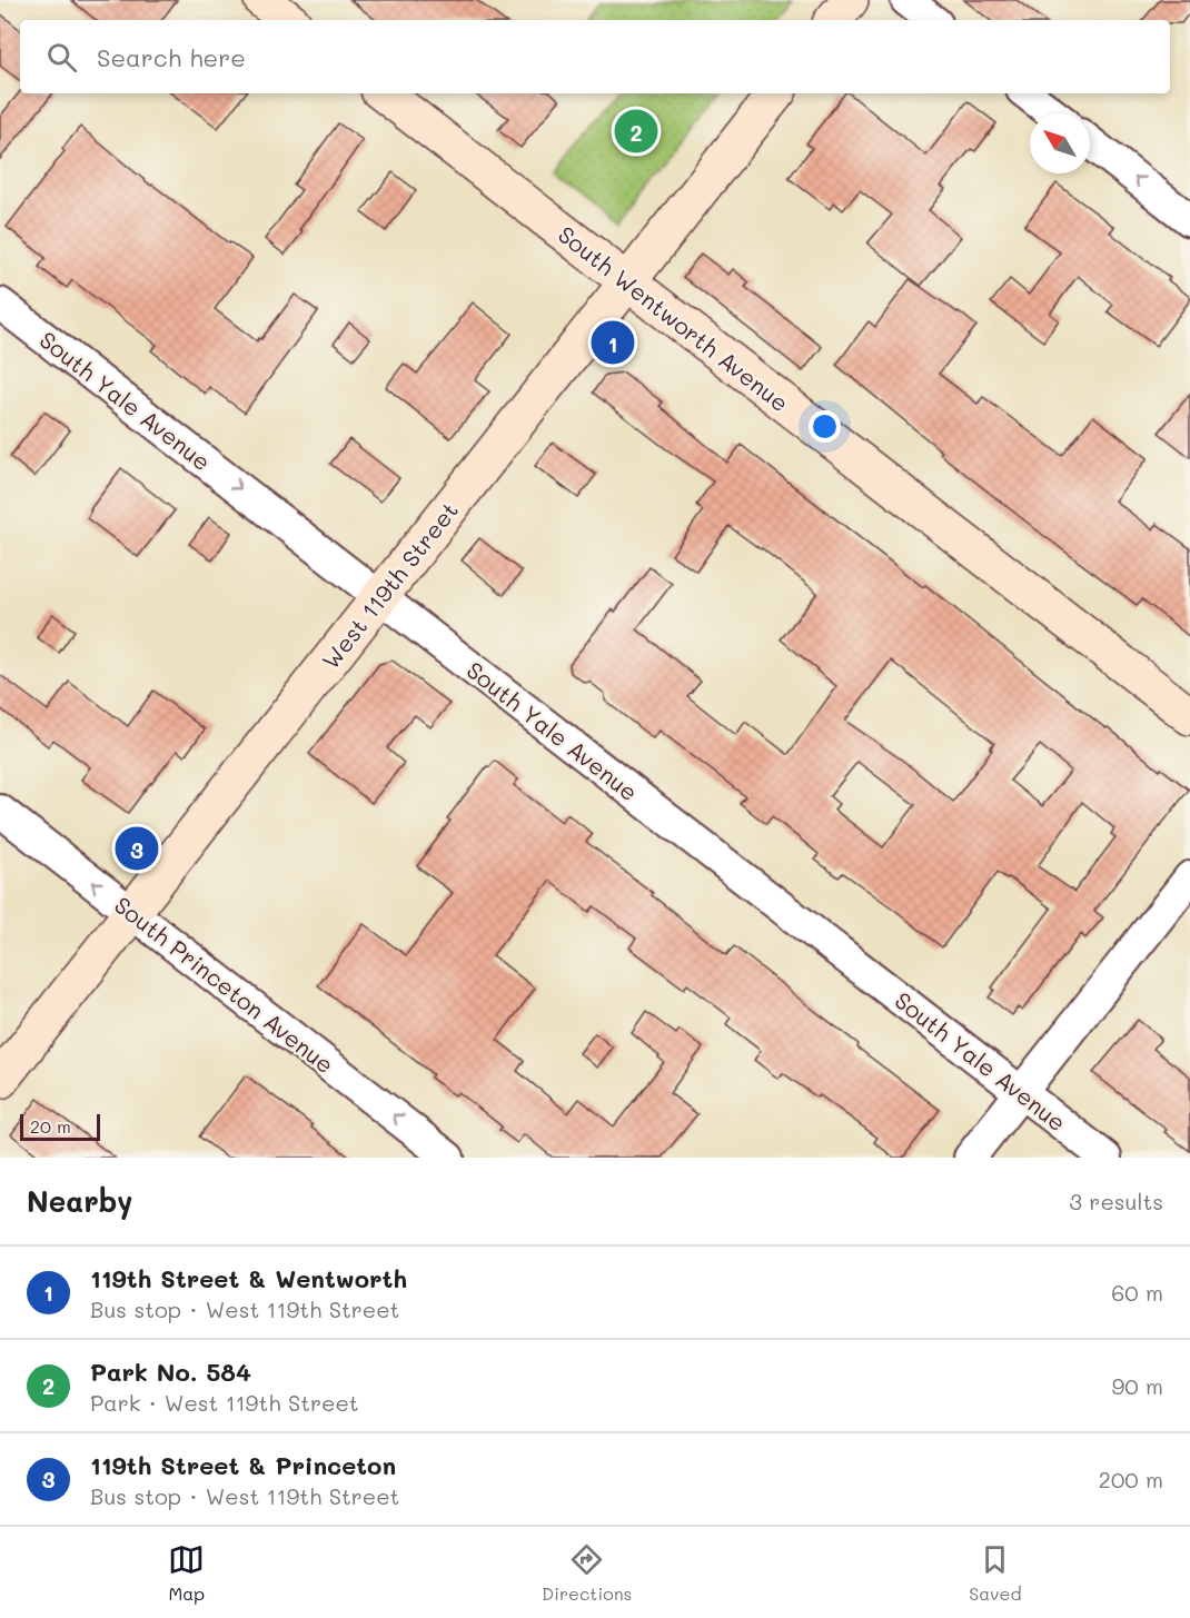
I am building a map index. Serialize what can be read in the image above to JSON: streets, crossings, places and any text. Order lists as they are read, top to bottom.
{
  "streets": {
    "street": [
      "South Wentworth Avenue",
      "South Yale Avenue",
      "West 119th Street",
      "South Princeton Avenue"
    ]
  },
  "crossings": [
    ["South Wentworth Avenue", "West 119th Street"],
    ["South Yale Avenue", "West 119th Street"],
    ["West 119th Street", "South Princeton Avenue"]
  ],
  "one_way": ["South Princeton Avenue"],
  "scale_bar": "20 m",
  "north": "top left",
  "page": {
    "search": "Search here",
    "pins": ["2", "1", "3"],
    "scale": "20 m",
    "heading": ["Nearby", "3 results"],
    "list": [
      {
        "mark": "1",
        "name": "119th Street & Wentworth",
        "note": "Bus stop · West 119th Street",
        "value": "60 m"
      },
      {
        "mark": "2",
        "name": "Park No. 584",
        "note": "Park · West 119th Street",
        "value": "90 m"
      },
      {
        "mark": "3",
        "name": "119th Street & Princeton",
        "note": "Bus stop · West 119th Street",
        "value": "200 m"
      }
    ],
    "nav": ["Map", "Directions", "Saved"]
  }
}
